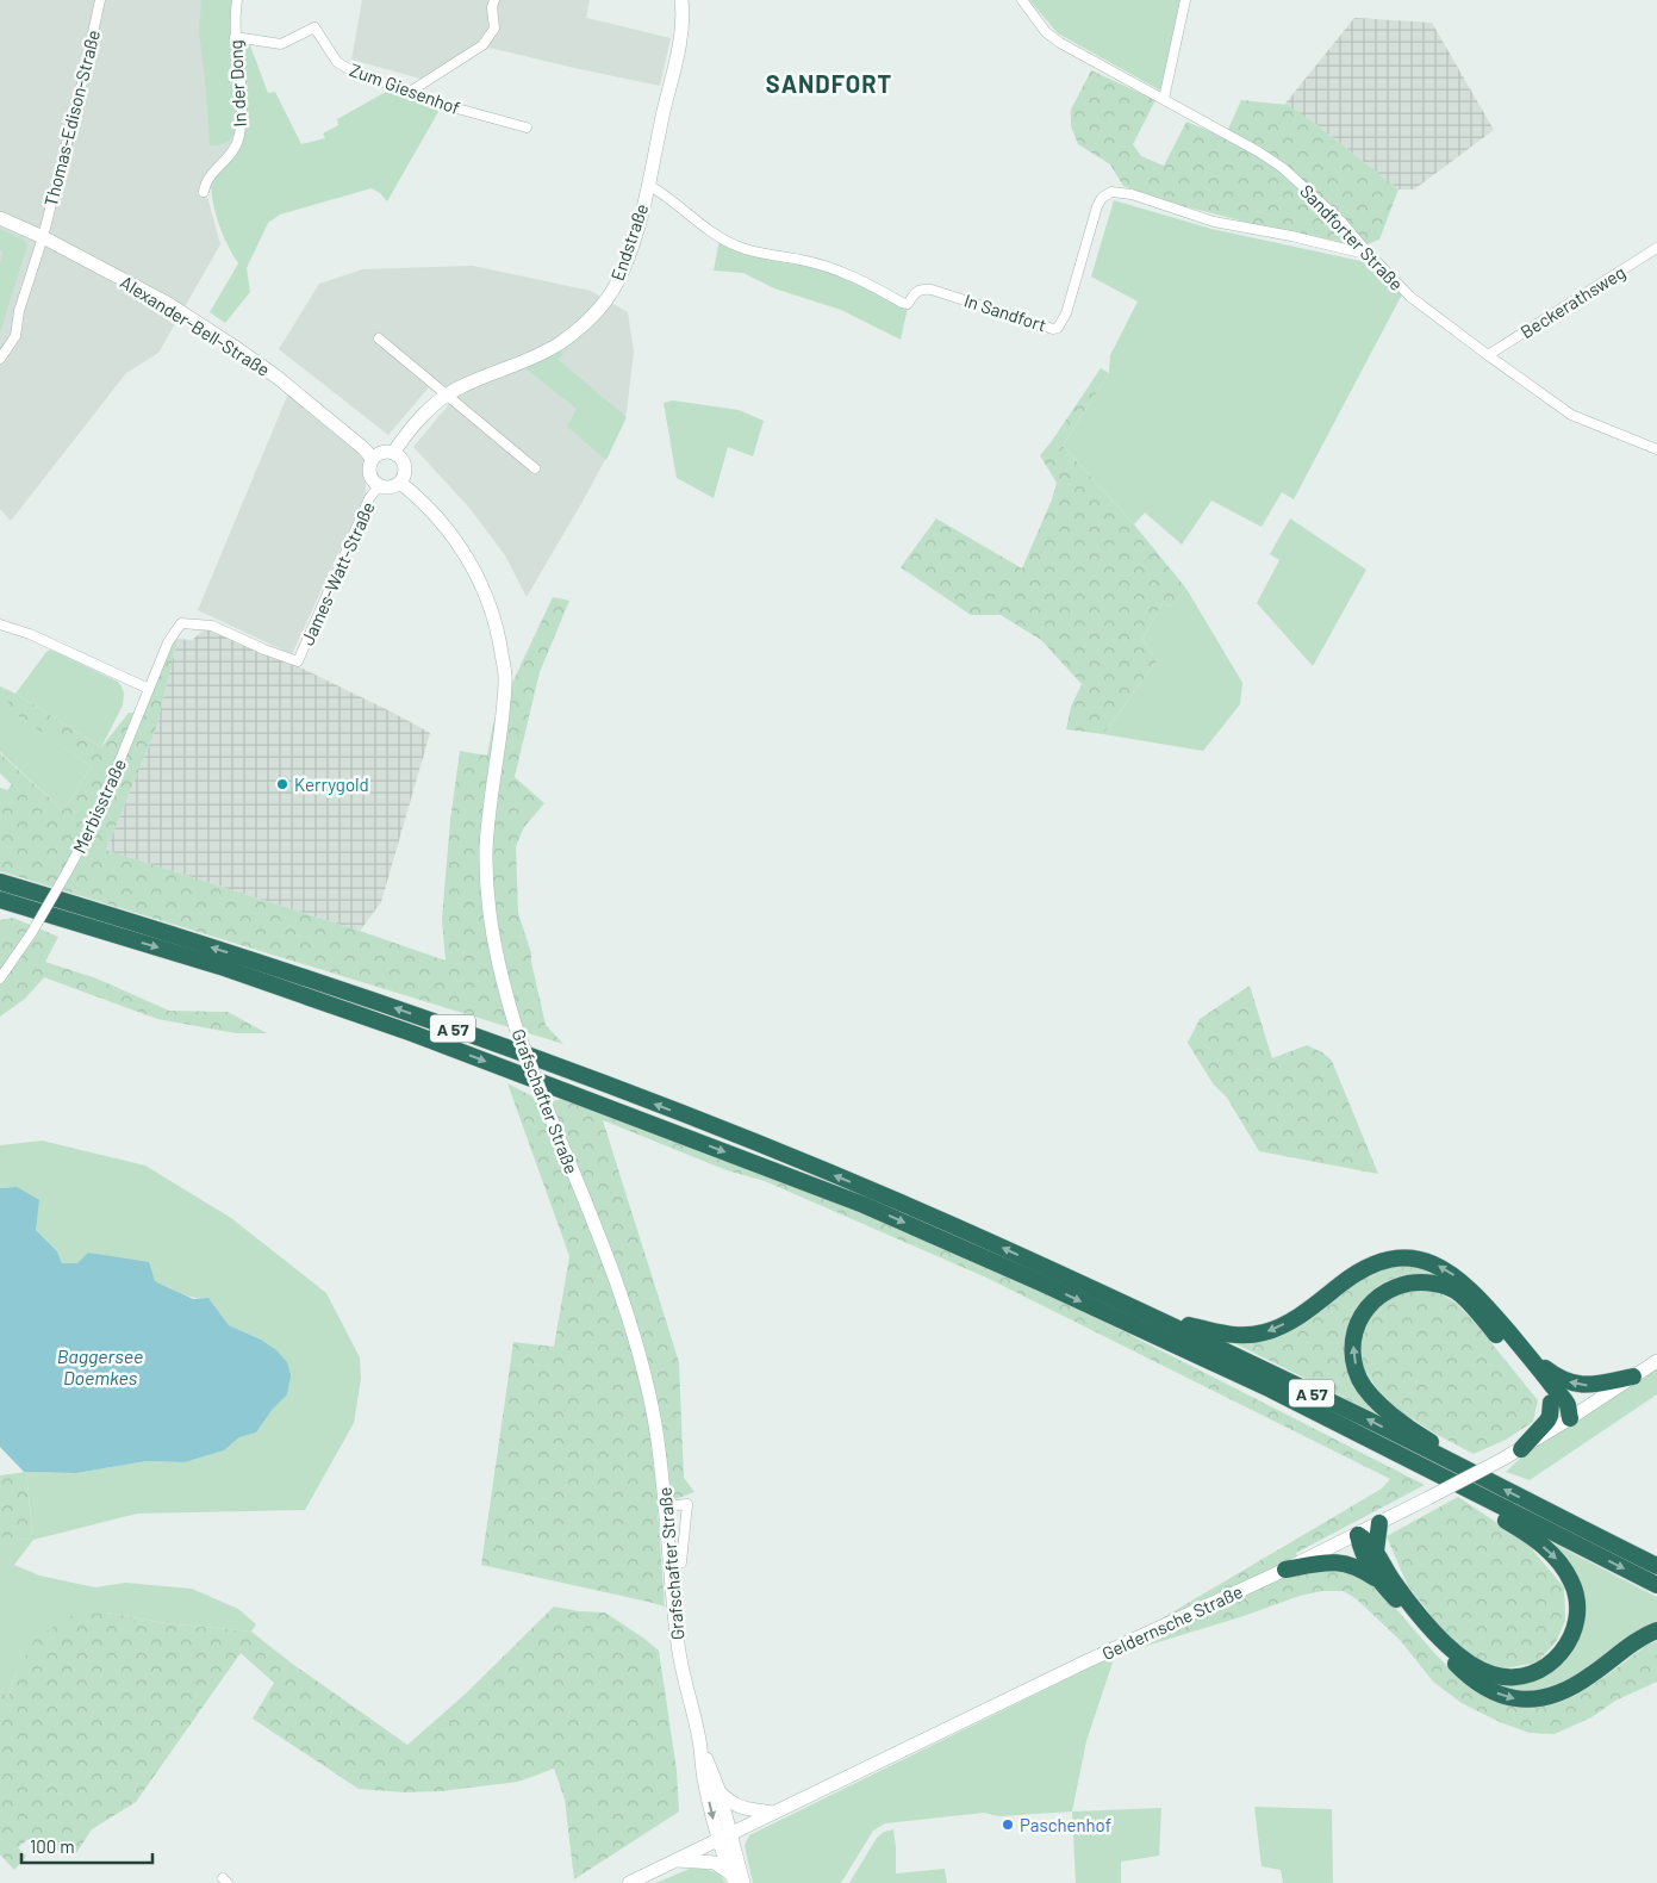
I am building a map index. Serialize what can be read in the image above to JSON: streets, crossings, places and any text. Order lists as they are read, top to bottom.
{
  "streets": {
    "highway": ["A 57"],
    "street": [
      "In der Dong",
      "Zum Giesenhof",
      "Thomas-Edison-Straße",
      "Sandforter Straße",
      "Endstraße",
      "Beckerathsweg",
      "In Sandfort",
      "Alexander-Bell-Straße",
      "James-Watt-Straße",
      "Merbisstraße",
      "Grafschafter Straße",
      "Geldernsche Straße"
    ]
  },
  "crossings": [
    ["In der Dong", "Zum Giesenhof"],
    ["Thomas-Edison-Straße", "Alexander-Bell-Straße"],
    ["Sandforter Straße", "Beckerathsweg"],
    ["Sandforter Straße", "In Sandfort"],
    ["Endstraße", "In Sandfort"],
    ["Endstraße", "Alexander-Bell-Straße"],
    ["Endstraße", "James-Watt-Straße"],
    ["Endstraße", "Grafschafter Straße"],
    ["Alexander-Bell-Straße", "James-Watt-Straße"],
    ["Alexander-Bell-Straße", "Grafschafter Straße"],
    ["James-Watt-Straße", "Merbisstraße"],
    ["James-Watt-Straße", "Grafschafter Straße"],
    ["Grafschafter Straße", "Geldernsche Straße"]
  ],
  "districts": ["SANDFORT"],
  "water": ["Baggersee Doemkes"],
  "places": ["Kerrygold", "Paschenhof"],
  "scale_bar": "100 m"
}
